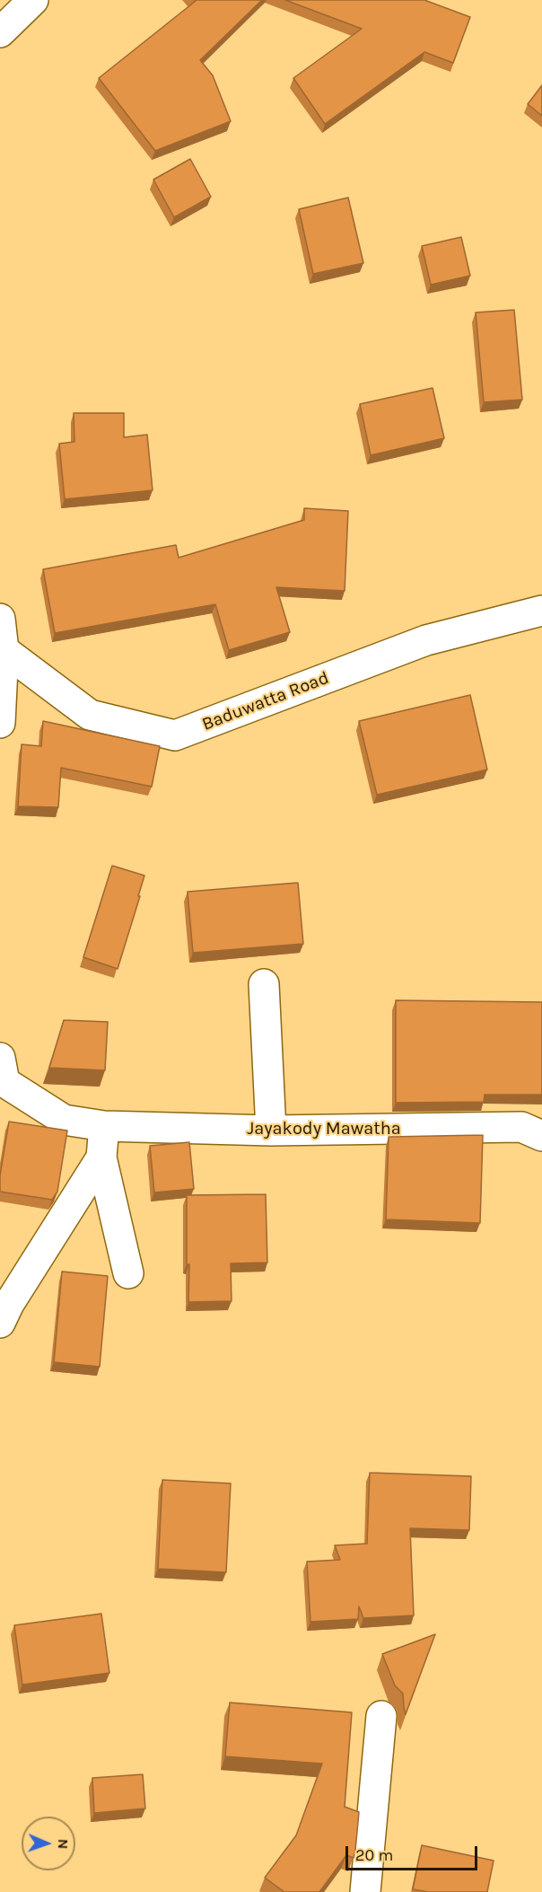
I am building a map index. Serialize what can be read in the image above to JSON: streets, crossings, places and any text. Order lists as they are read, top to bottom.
{
  "streets": {
    "street": ["Baduwatta Road", "Jayakody Mawatha"]
  },
  "scale_bar": "20 m",
  "north": "right"
}
